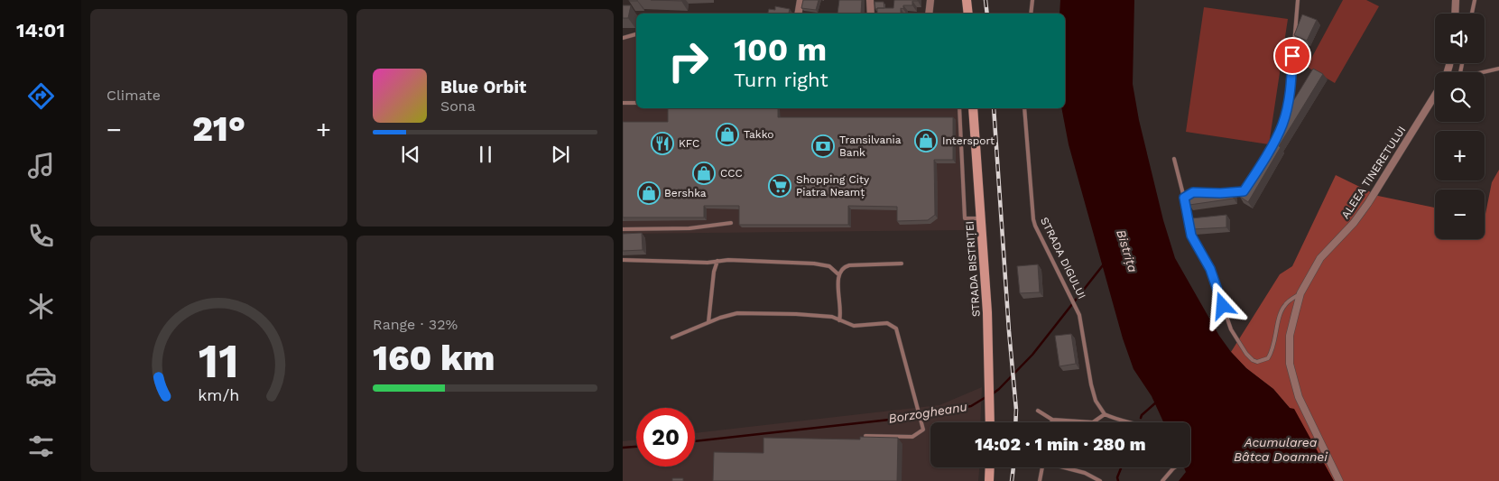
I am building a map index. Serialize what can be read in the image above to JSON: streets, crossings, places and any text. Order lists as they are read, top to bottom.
{
  "streets": {
    "main road": ["STRADA BISTRIȚEI"],
    "street": ["ALEEA TINERETULUI"],
    "lane": ["STRADA DIGULUI"]
  },
  "water": ["Bistrița", "Borzogheanu", "Acumularea Bâtca Doamnei"],
  "places": {
    "shop": [
      "Takko",
      "Intersport",
      "CCC",
      "Bershka"
    ],
    "restaurant": ["KFC"],
    "bank": ["Transilvania Bank"],
    "supermarket": ["Shopping City Piatra Neamț"]
  },
  "page": {
    "tabs": "14:01",
    "tile": [
      "Climate",
      ["Range · 32%", "160 km"]
    ],
    "map_buttons": ["+", "−"],
    "turn": ["100 m", "Turn right"],
    "song": ["Blue Orbit", "Sona"],
    "heat": ["−", "21°", "+"],
    "limit": "20",
    "trip": "14:02 · 1 min · 280 m",
    "gauge": ["11", "km/h"]
  }
}
